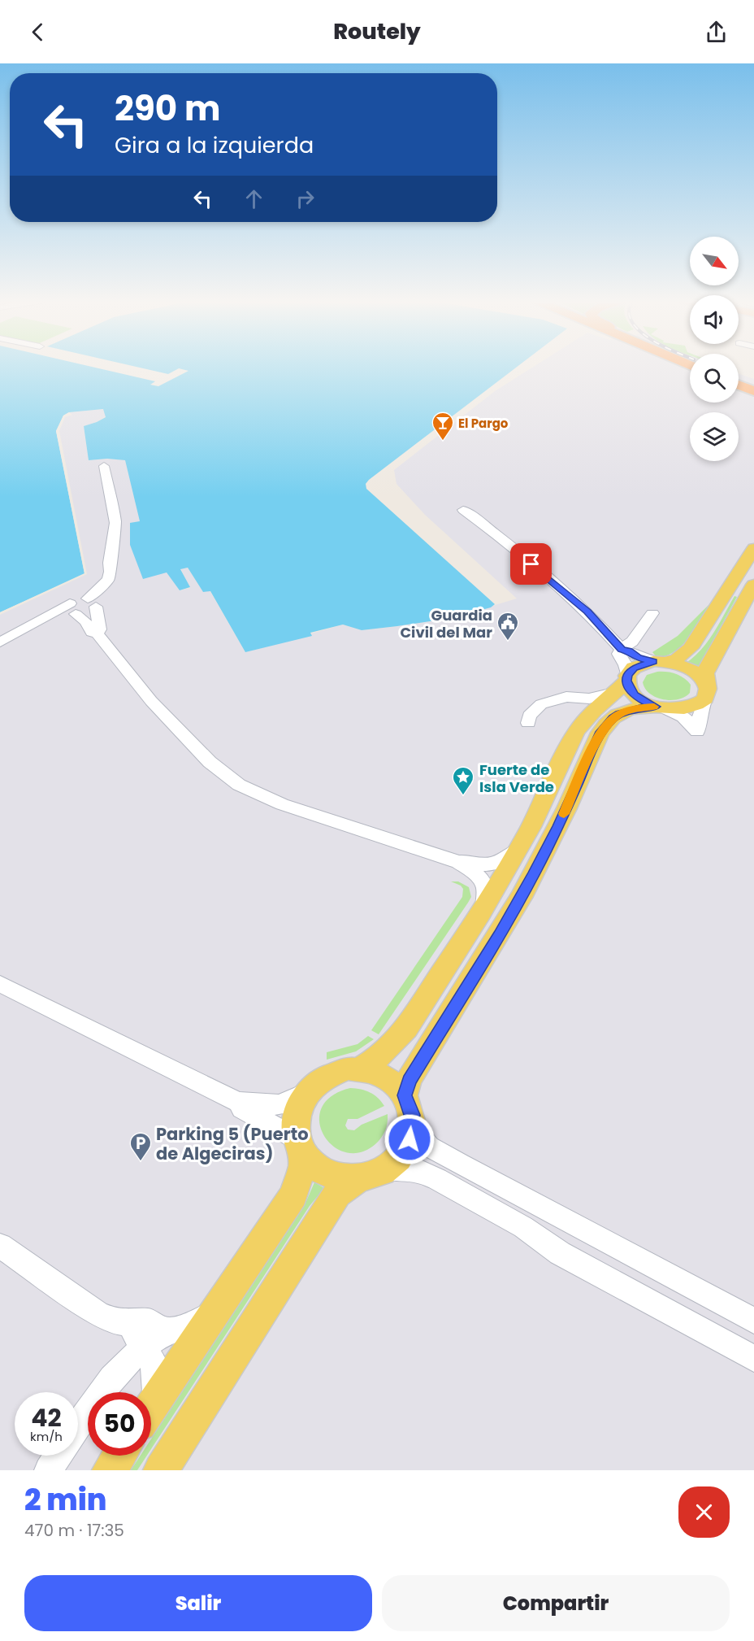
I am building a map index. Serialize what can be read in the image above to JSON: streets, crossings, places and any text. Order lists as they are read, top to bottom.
{
  "places": {
    "bar": ["El Pargo"],
    "public building": ["Guardia Civil del Mar"],
    "place": ["Fuerte de Isla Verde"],
    "parking": ["Parking 5 (Puerto de Algeciras)"]
  },
  "north": "bottom right",
  "page": {
    "header": "Routely",
    "turn": ["290 m", "Gira a la izquierda"],
    "speed": "42 km/h",
    "limit": "50",
    "heading": ["2 min", "470 m · 17:35"],
    "buttons": ["Salir", "Compartir"]
  }
}
